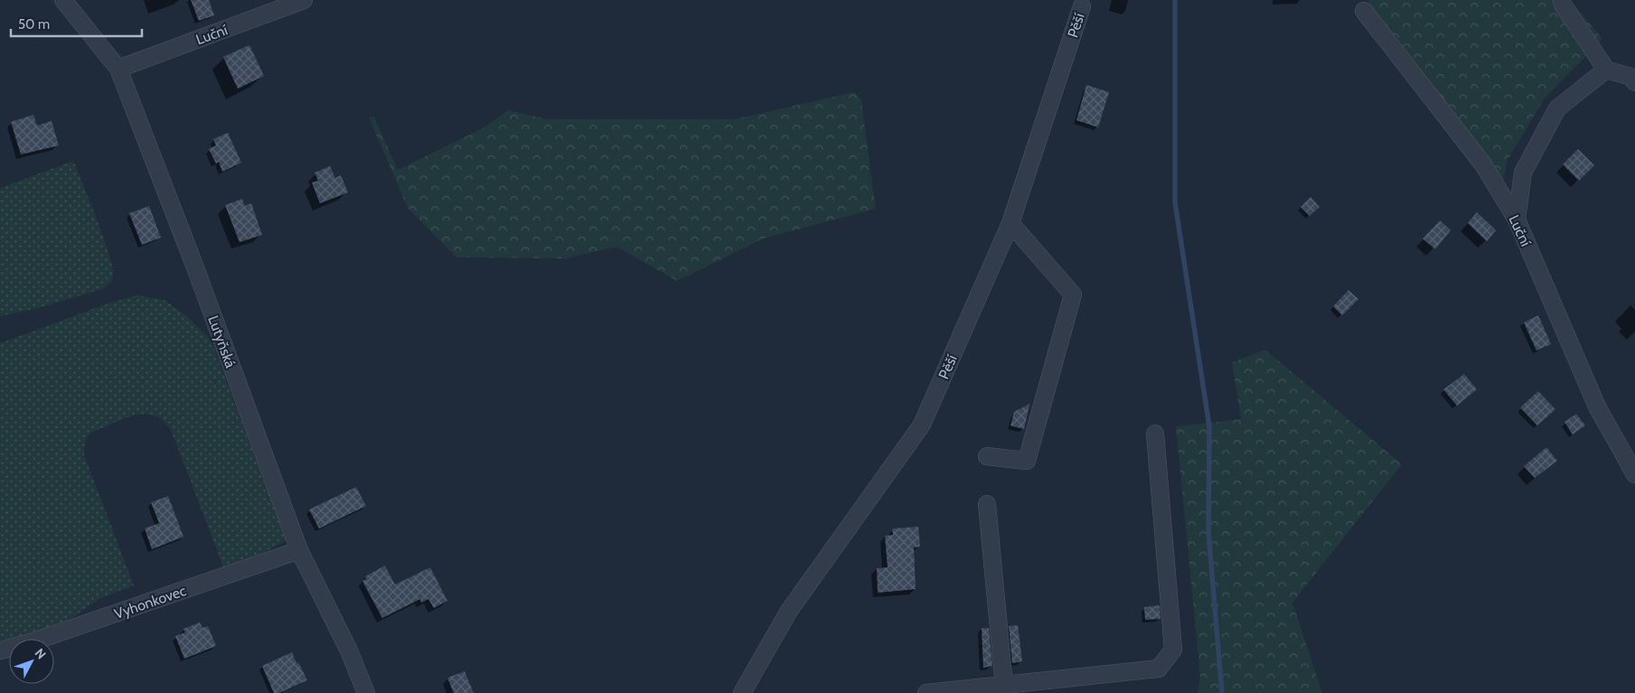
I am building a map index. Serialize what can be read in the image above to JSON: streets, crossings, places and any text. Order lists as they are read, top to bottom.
{
  "streets": {
    "street": [
      "Pěší",
      "Luční",
      "Lutyňská",
      "Vyhonkovec"
    ]
  },
  "crossings": [
    ["Luční", "Lutyňská"],
    ["Lutyňská", "Vyhonkovec"]
  ],
  "scale_bar": "50 m",
  "north": "top right"
}
